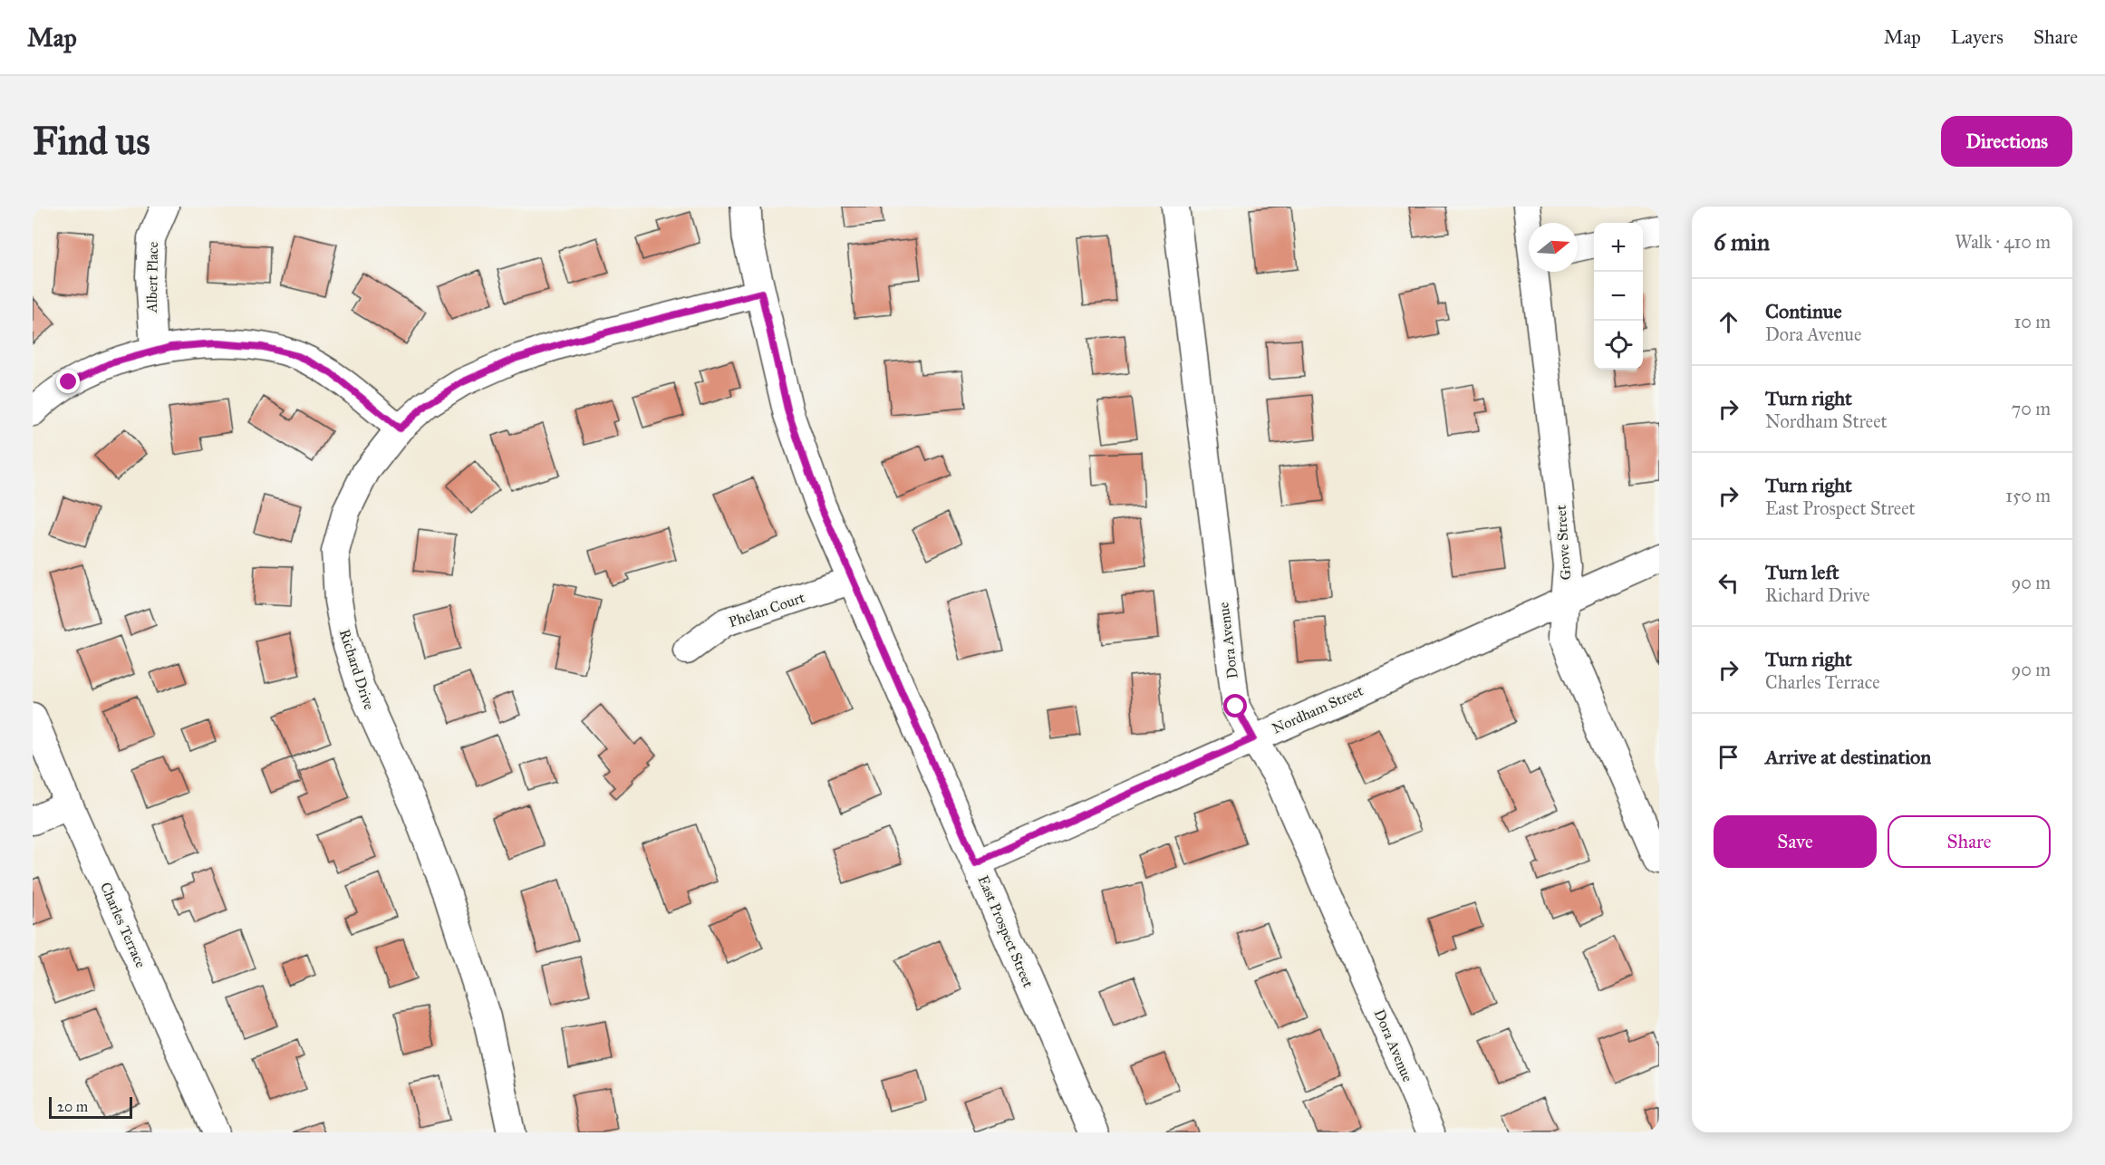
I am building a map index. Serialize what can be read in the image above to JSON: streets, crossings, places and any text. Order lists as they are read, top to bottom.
{
  "streets": {
    "street": [
      "Albert Place",
      "Grove Street",
      "Phelan Court",
      "Dora Avenue",
      "Richard Drive",
      "Nordham Street",
      "Charles Terrace",
      "East Prospect Street"
    ]
  },
  "crossings": [
    ["Grove Street", "Nordham Street"],
    ["Phelan Court", "East Prospect Street"],
    ["Dora Avenue", "Nordham Street"],
    ["Richard Drive", "East Prospect Street"],
    ["Nordham Street", "East Prospect Street"]
  ],
  "scale_bar": "20 m",
  "north": "right",
  "page": {
    "header": "Map",
    "nav": ["Map", "Layers", "Share"],
    "buttons": [
      "Directions",
      ["Save", "Share"]
    ],
    "title": "Find us",
    "heading": ["6 min", "Walk · 410 m"],
    "map_buttons": ["+", "−"],
    "list": [
      ["Continue", "Dora Avenue", "10 m"],
      ["Turn right", "Nordham Street", "70 m"],
      ["Turn right", "East Prospect Street", "150 m"],
      ["Turn left", "Richard Drive", "90 m"],
      ["Turn right", "Charles Terrace", "90 m"],
      "Arrive at destination"
    ],
    "scale": "20 m"
  }
}
